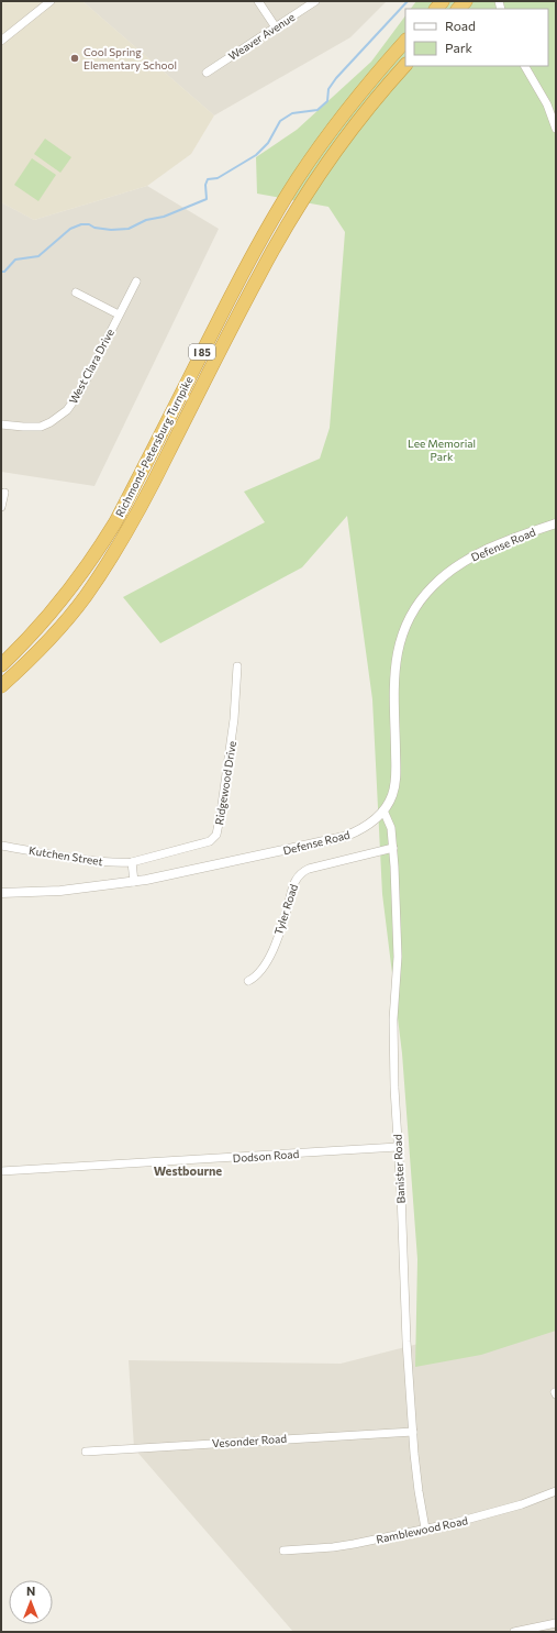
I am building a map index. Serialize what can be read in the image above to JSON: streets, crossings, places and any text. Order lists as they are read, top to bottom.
{
  "streets": {
    "highway": ["I 85", "Richmond-Petersburg Turnpike"],
    "street": [
      "Weaver Avenue",
      "West Clara Drive",
      "Defense Road",
      "Ridgewood Drive",
      "Kutchen Street",
      "Tyler Road",
      "Dodson Road",
      "Banister Road",
      "Vesonder Road",
      "Ramblewood Road"
    ]
  },
  "crossings": [
    ["Defense Road", "Banister Road"],
    ["Ridgewood Drive", "Kutchen Street"],
    ["Tyler Road", "Banister Road"],
    ["Dodson Road", "Banister Road"],
    ["Banister Road", "Vesonder Road"],
    ["Banister Road", "Ramblewood Road"]
  ],
  "districts": ["Westbourne"],
  "parks": ["Lee Memorial Park"],
  "places": ["Cool Spring Elementary School"],
  "legend": ["Road", "Park"],
  "north": "top"
}
